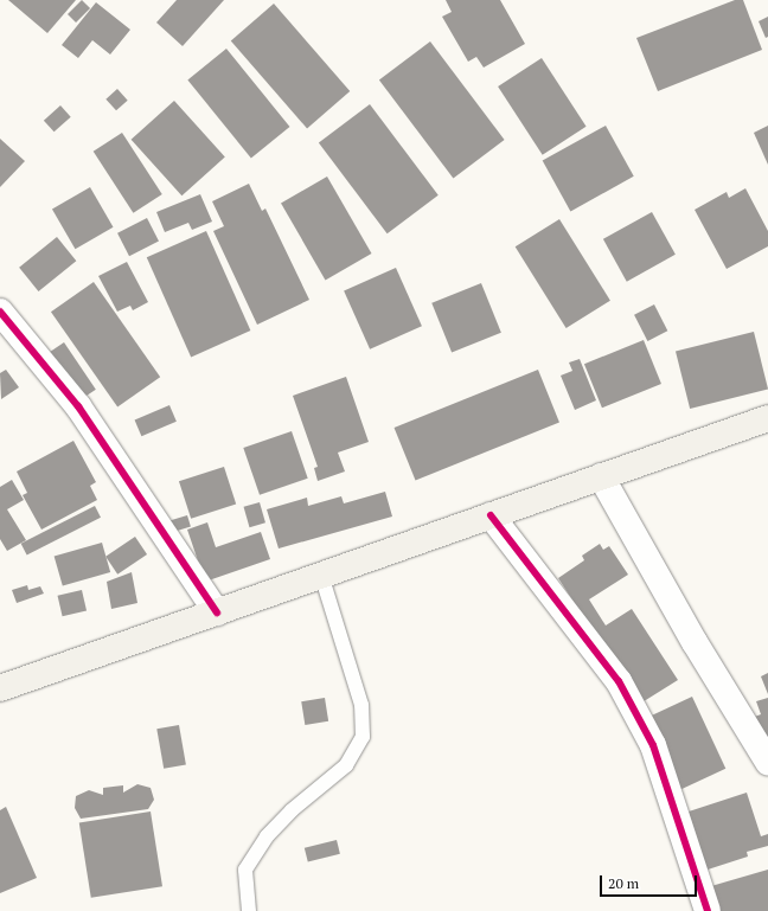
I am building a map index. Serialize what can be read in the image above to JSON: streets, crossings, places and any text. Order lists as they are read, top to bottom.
{
  "scale_bar": "20 m"
}
